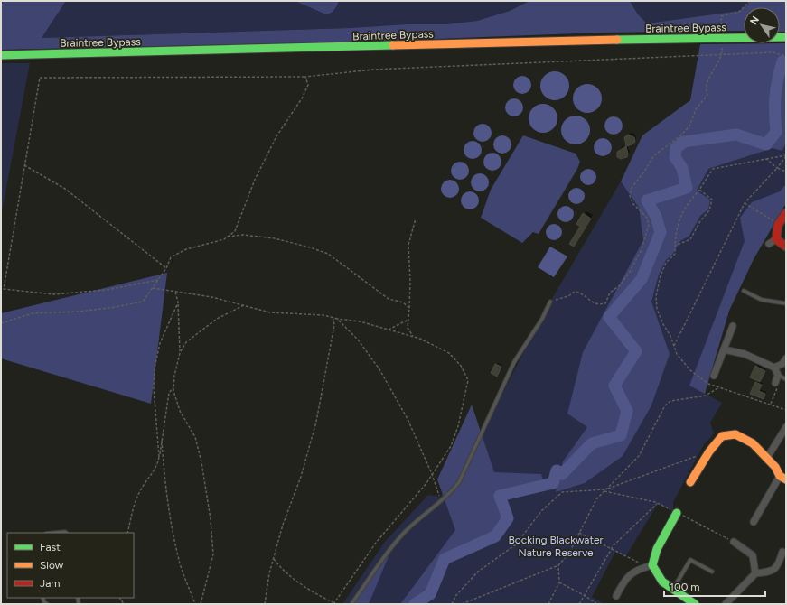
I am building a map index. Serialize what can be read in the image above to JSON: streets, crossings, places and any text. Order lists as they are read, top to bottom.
{
  "streets": {
    "main road": ["Braintree Bypass"]
  },
  "parks": ["Bocking Blackwater Nature Reserve"],
  "legend": ["Fast", "Slow", "Jam"],
  "scale_bar": "100 m",
  "north": "top left"
}
